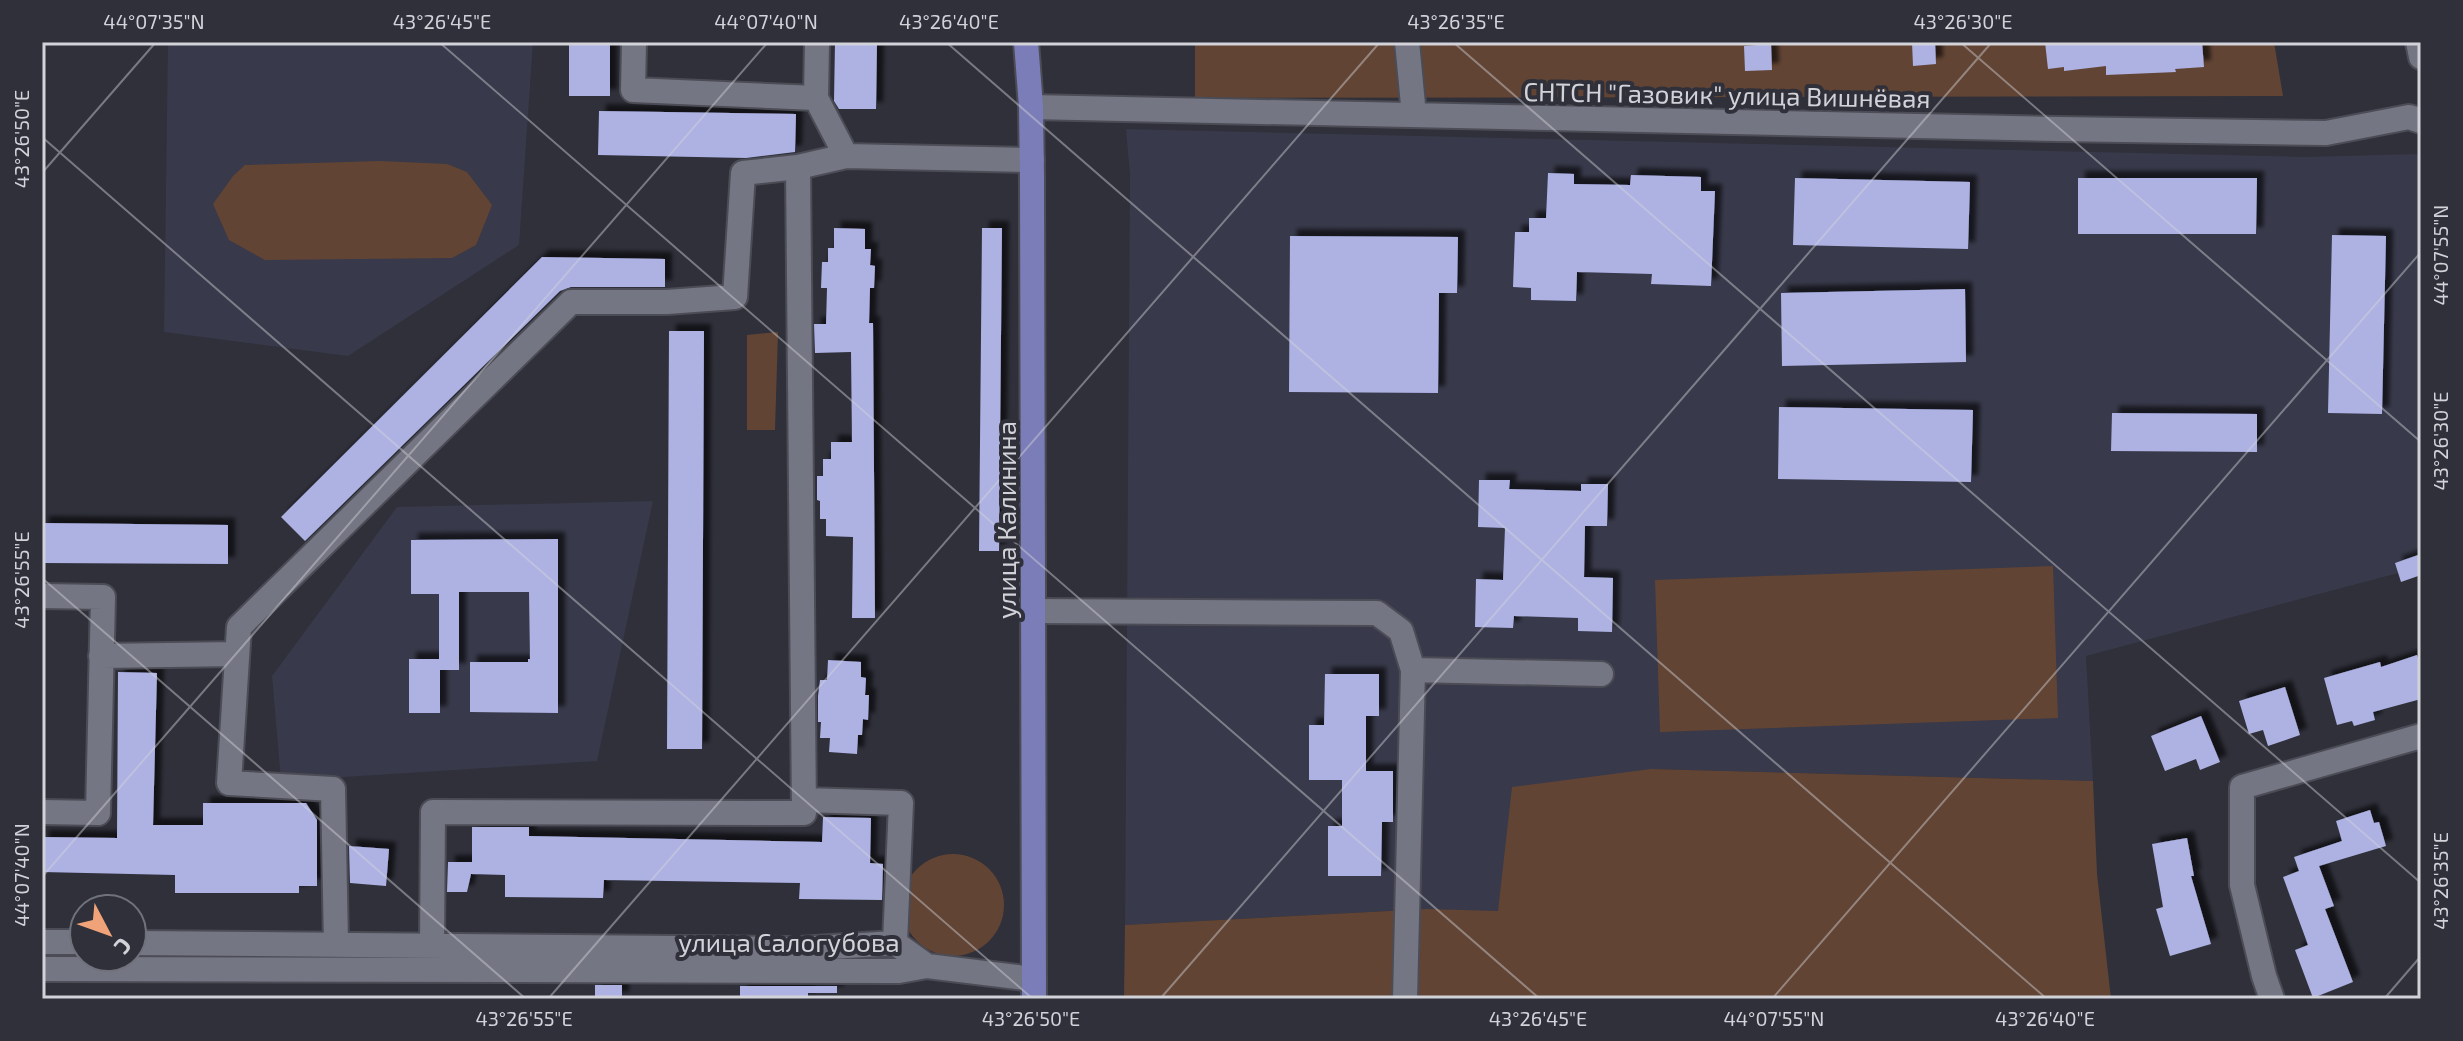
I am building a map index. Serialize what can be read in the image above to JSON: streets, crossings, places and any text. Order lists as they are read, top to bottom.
{
  "streets": {
    "main road": ["улица Калинина"],
    "street": ["СНТСН \"Газовик\" улица Вишнёвая", "улица Салогубова"]
  },
  "crossings": [
    ["СНТСН \"Газовик\" улица Вишнёвая", "улица Калинина"]
  ],
  "north": "bottom right",
  "coordinates": [
    "44°07'35\"N",
    "43°26'45\"E",
    "44°07'40\"N",
    "43°26'40\"E",
    "43°26'35\"E",
    "43°26'30\"E",
    "43°26'50\"E",
    "44°07'55\"N",
    "43°26'55\"E"
  ]
}
